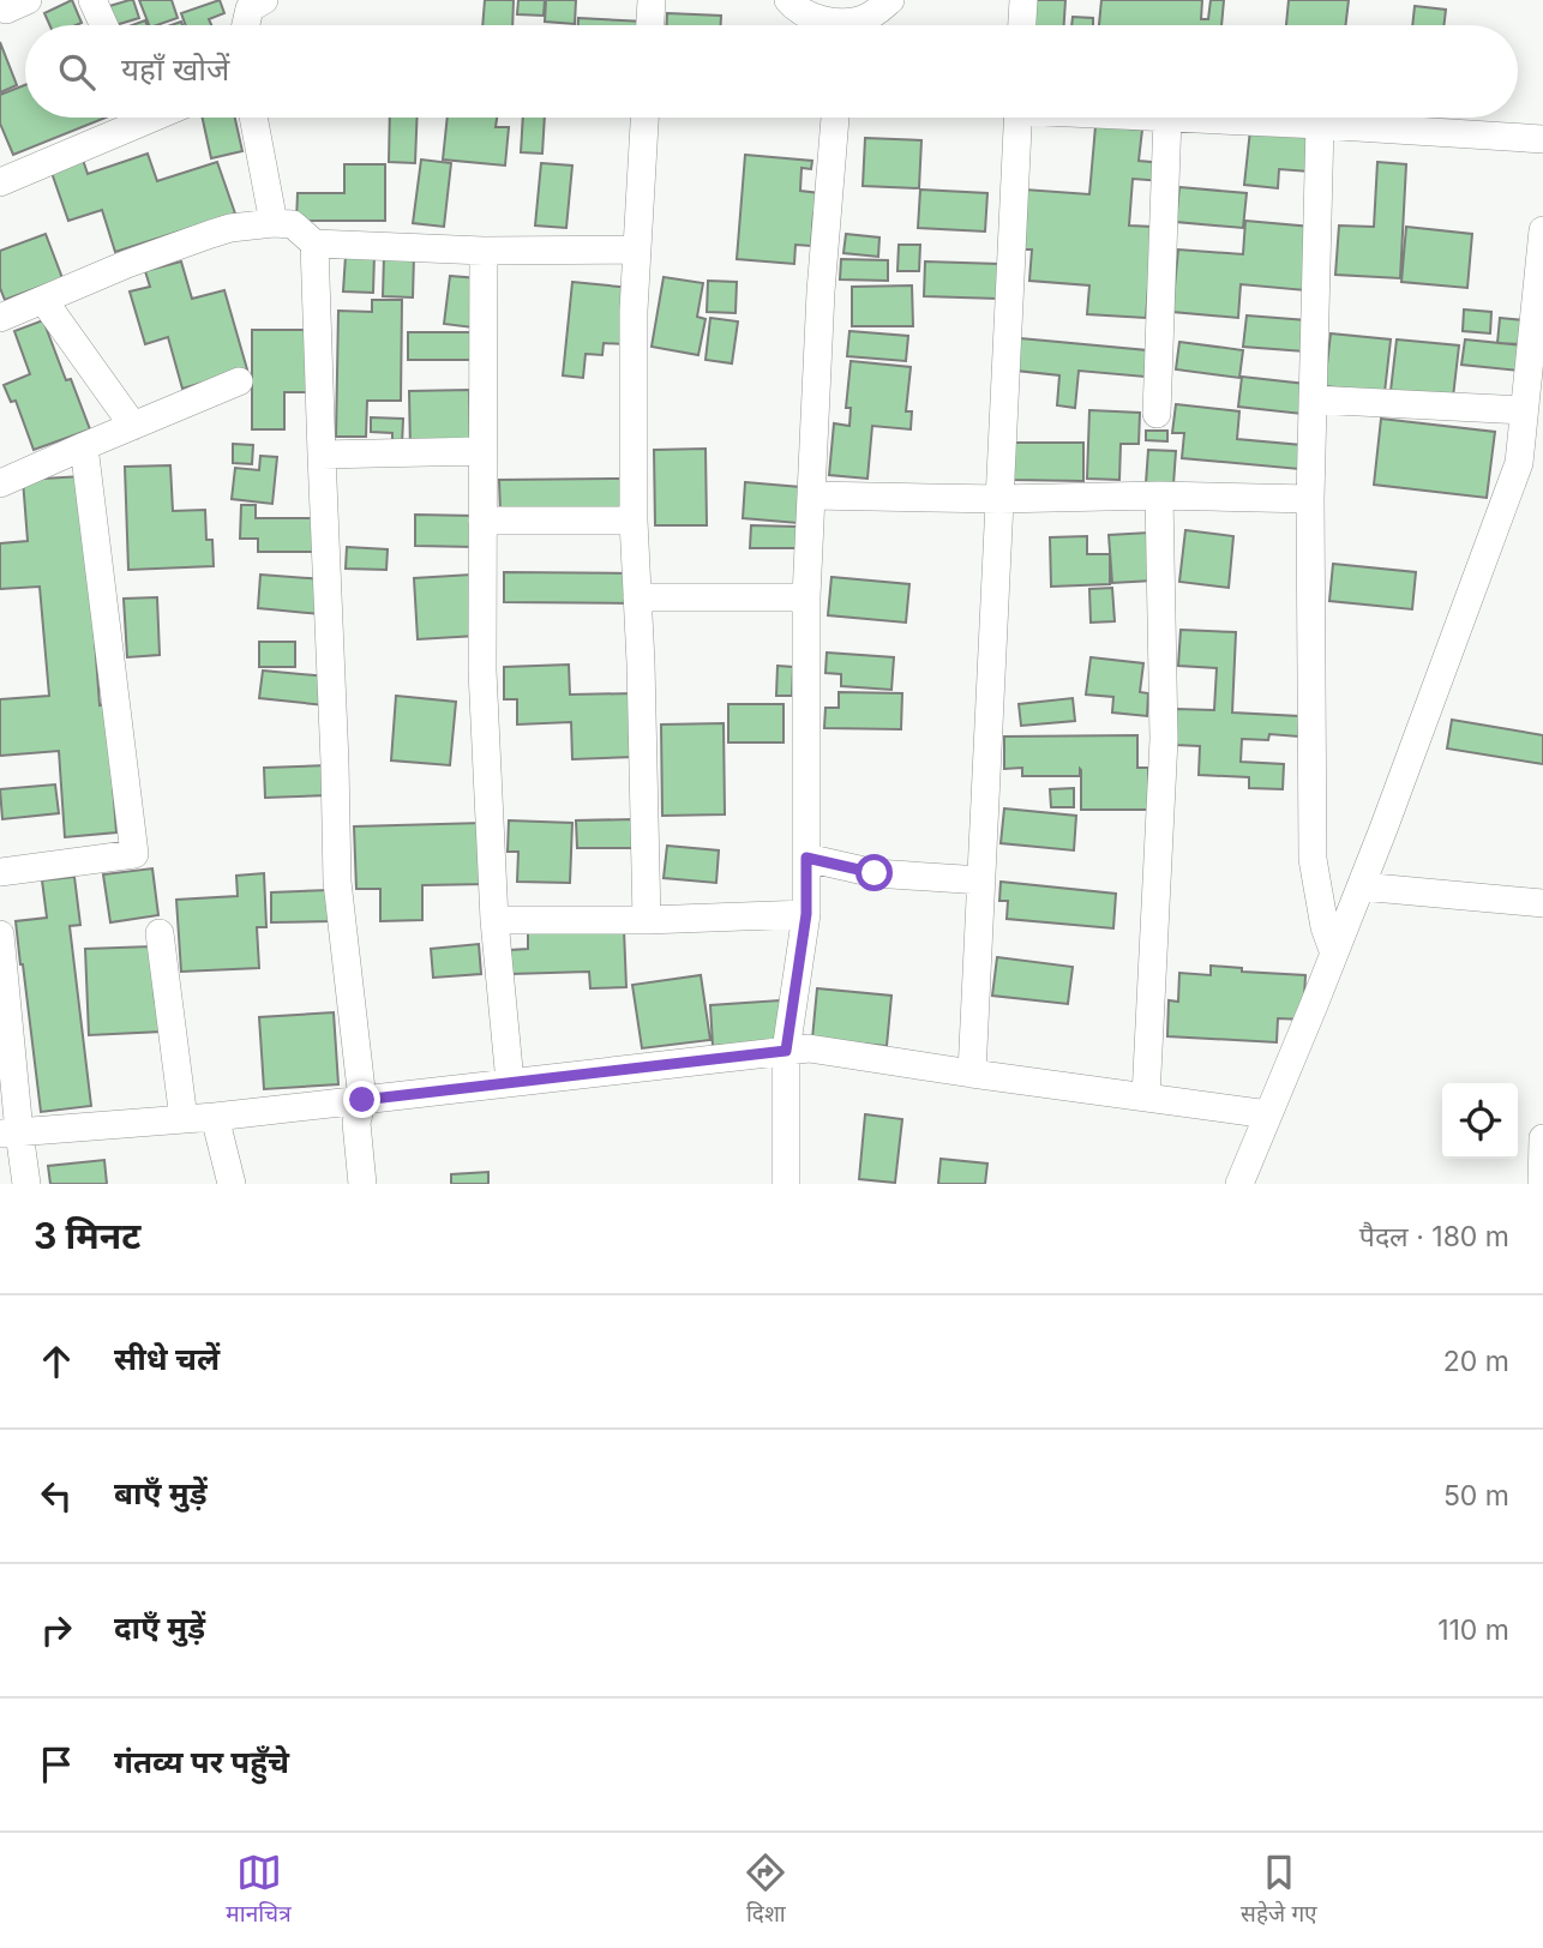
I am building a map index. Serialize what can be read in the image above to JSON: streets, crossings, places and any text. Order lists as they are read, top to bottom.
{
  "page": {
    "search": "यहाँ खोजें",
    "heading": ["3 मिनट", "पैदल · 180 m"],
    "list": [
      ["सीधे चलें", "20 m"],
      ["बाएँ मुड़ें", "50 m"],
      ["दाएँ मुड़ें", "110 m"],
      "गंतव्य पर पहुँचे"
    ],
    "nav": ["मानचित्र", "दिशा", "सहेजे गए"]
  }
}
